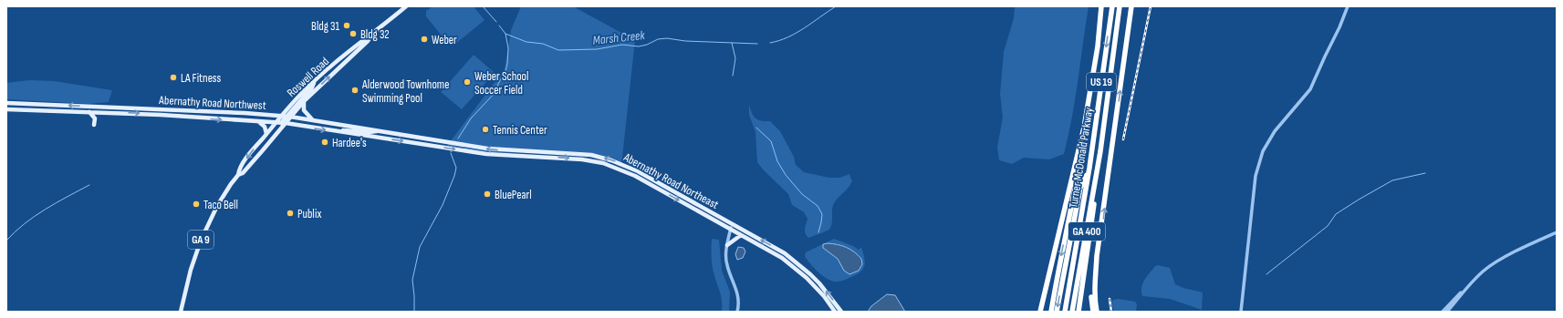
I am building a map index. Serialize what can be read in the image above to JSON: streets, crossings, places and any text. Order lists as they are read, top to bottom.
{
  "streets": {
    "highway": ["US 19", "Turner McDonald Parkway", "GA 400"],
    "main road": [
      "Roswell Road",
      "Abernathy Road Northwest",
      "Abernathy Road Northeast",
      "GA 9"
    ]
  },
  "crossings": [
    ["Roswell Road", "Abernathy Road Northwest"],
    ["US 19", "Turner McDonald Parkway"],
    ["Abernathy Road Northwest", "Abernathy Road Northeast"]
  ],
  "water": ["Marsh Creek"],
  "places": [
    "Bldg 31",
    "Bldg 32",
    "Weber",
    "LA Fitness",
    "Weber School Soccer Field",
    "Alderwood Townhome Swimming Pool",
    "Tennis Center",
    "Hardee's",
    "BluePearl",
    "Taco Bell",
    "Publix"
  ]
}
